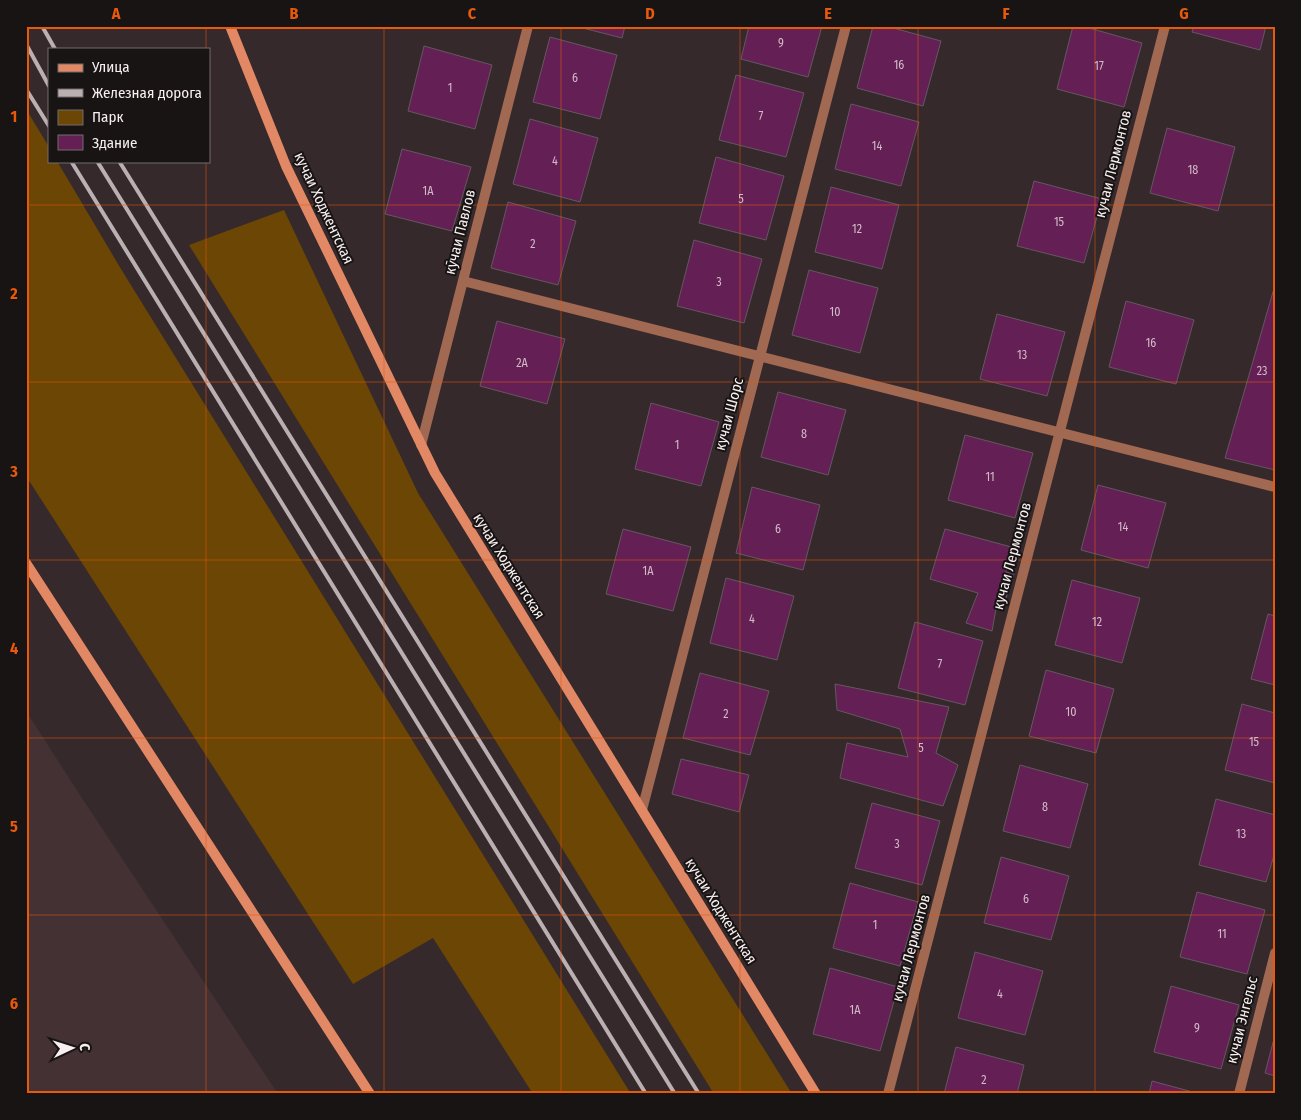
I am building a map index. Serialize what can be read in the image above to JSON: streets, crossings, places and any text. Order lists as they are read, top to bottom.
{
  "streets": {
    "main road": ["кучаи Ходжентская"],
    "street": [
      "кучаи Лермонтов",
      "кӯчаи Павлов",
      "кучаи Шорс",
      "кучаи Энгельс"
    ]
  },
  "crossings": [
    ["кучаи Ходжентская", "кӯчаи Павлов"],
    ["кучаи Ходжентская", "кучаи Шорс"]
  ],
  "house_numbers": [
    "9",
    "16",
    "17",
    "6",
    "1",
    "7",
    "14",
    "4",
    "18",
    "1А",
    "5",
    "15",
    "12",
    "2",
    "3",
    "10",
    "16",
    "13",
    "2А",
    "23",
    "8",
    "1",
    "11",
    "14",
    "6",
    "1А",
    "4",
    "12",
    "7",
    "10",
    "2",
    "15",
    "5",
    "8",
    "13",
    "3",
    "6",
    "1",
    "11",
    "4",
    "1А",
    "9",
    "2"
  ],
  "legend": [
    "Улица",
    "Железная дорога",
    "Парк",
    "Здание"
  ],
  "north": "right",
  "grid": {
    "columns": [
      "A",
      "B",
      "C",
      "D",
      "E",
      "F",
      "G"
    ],
    "rows": [
      "1",
      "2",
      "3",
      "4",
      "5",
      "6"
    ]
  }
}
